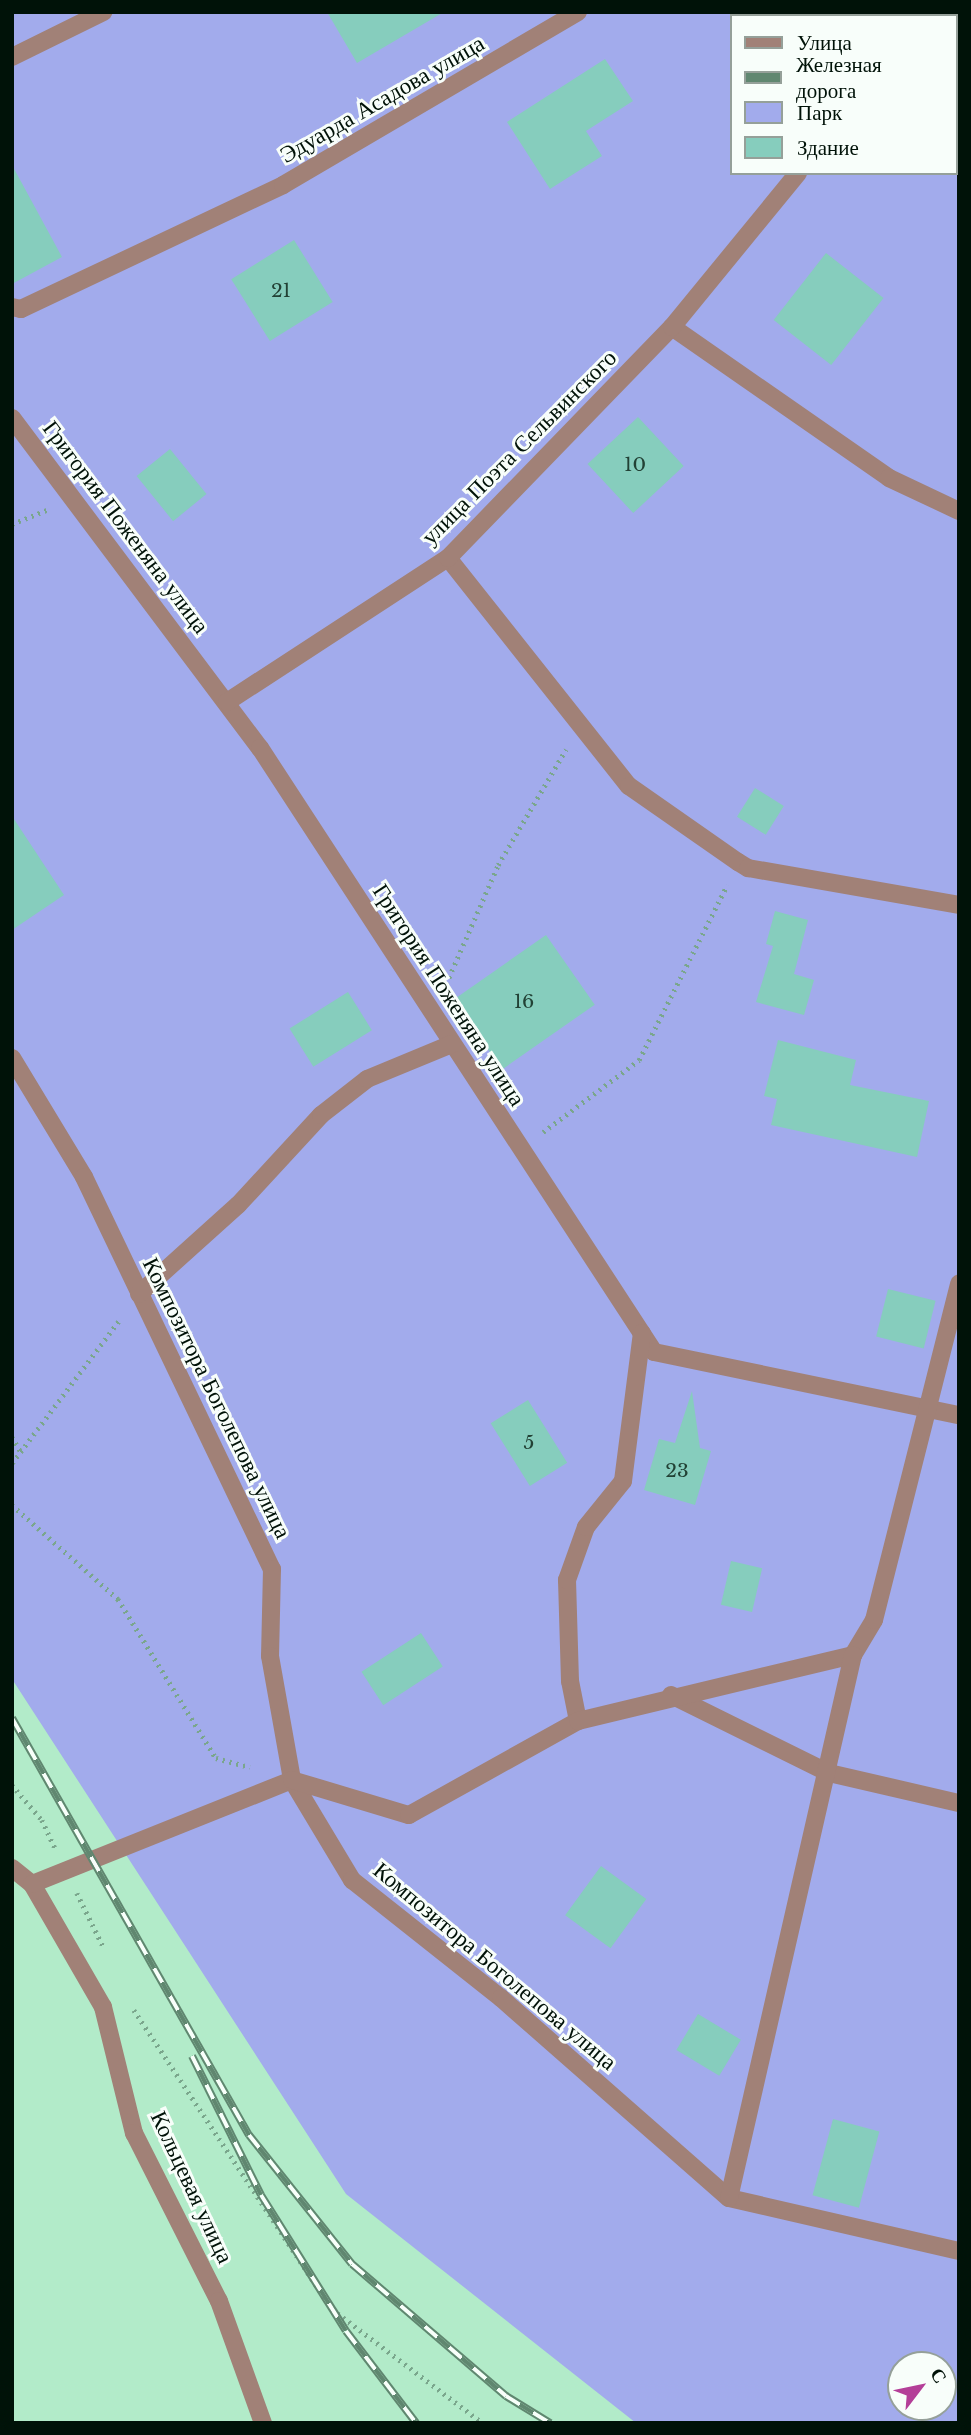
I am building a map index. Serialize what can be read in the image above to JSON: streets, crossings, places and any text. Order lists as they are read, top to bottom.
{
  "streets": {
    "street": [
      "Эдуарда Асадова улица",
      "улица Поэта Сельвинского",
      "Григория Поженяна улица",
      "Композитора Боголепова улица",
      "Кольцевая улица"
    ]
  },
  "crossings": [
    ["улица Поэта Сельвинского", "Григория Поженяна улица"]
  ],
  "house_numbers": [
    "21",
    "10",
    "16",
    "5",
    "23"
  ],
  "legend": [
    "Улица",
    "Железная дорога",
    "Парк",
    "Здание"
  ],
  "north": "top right"
}
